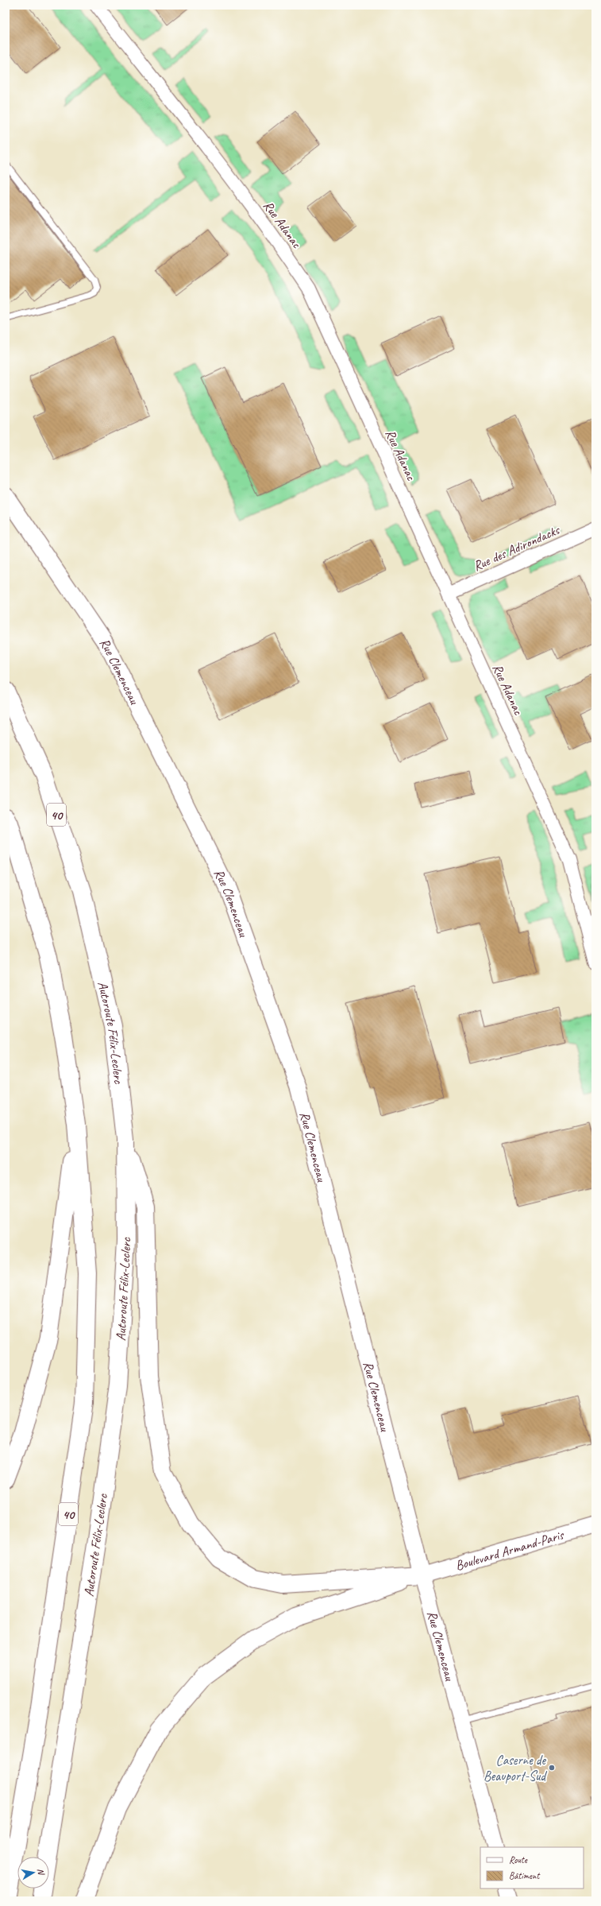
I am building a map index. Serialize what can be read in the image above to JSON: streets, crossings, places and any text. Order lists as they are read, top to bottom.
{
  "streets": {
    "highway": ["40", "Autoroute Félix-Leclerc"],
    "street": [
      "Rue Adanac",
      "Rue des Adirondacks",
      "Rue Clemenceau",
      "Boulevard Armand-Paris"
    ]
  },
  "crossings": [
    ["Rue Adanac", "Rue des Adirondacks"],
    ["Rue Clemenceau", "Boulevard Armand-Paris"]
  ],
  "places": ["Caserne de Beauport-Sud"],
  "legend": ["Route", "Bâtiment"],
  "north": "right"
}
